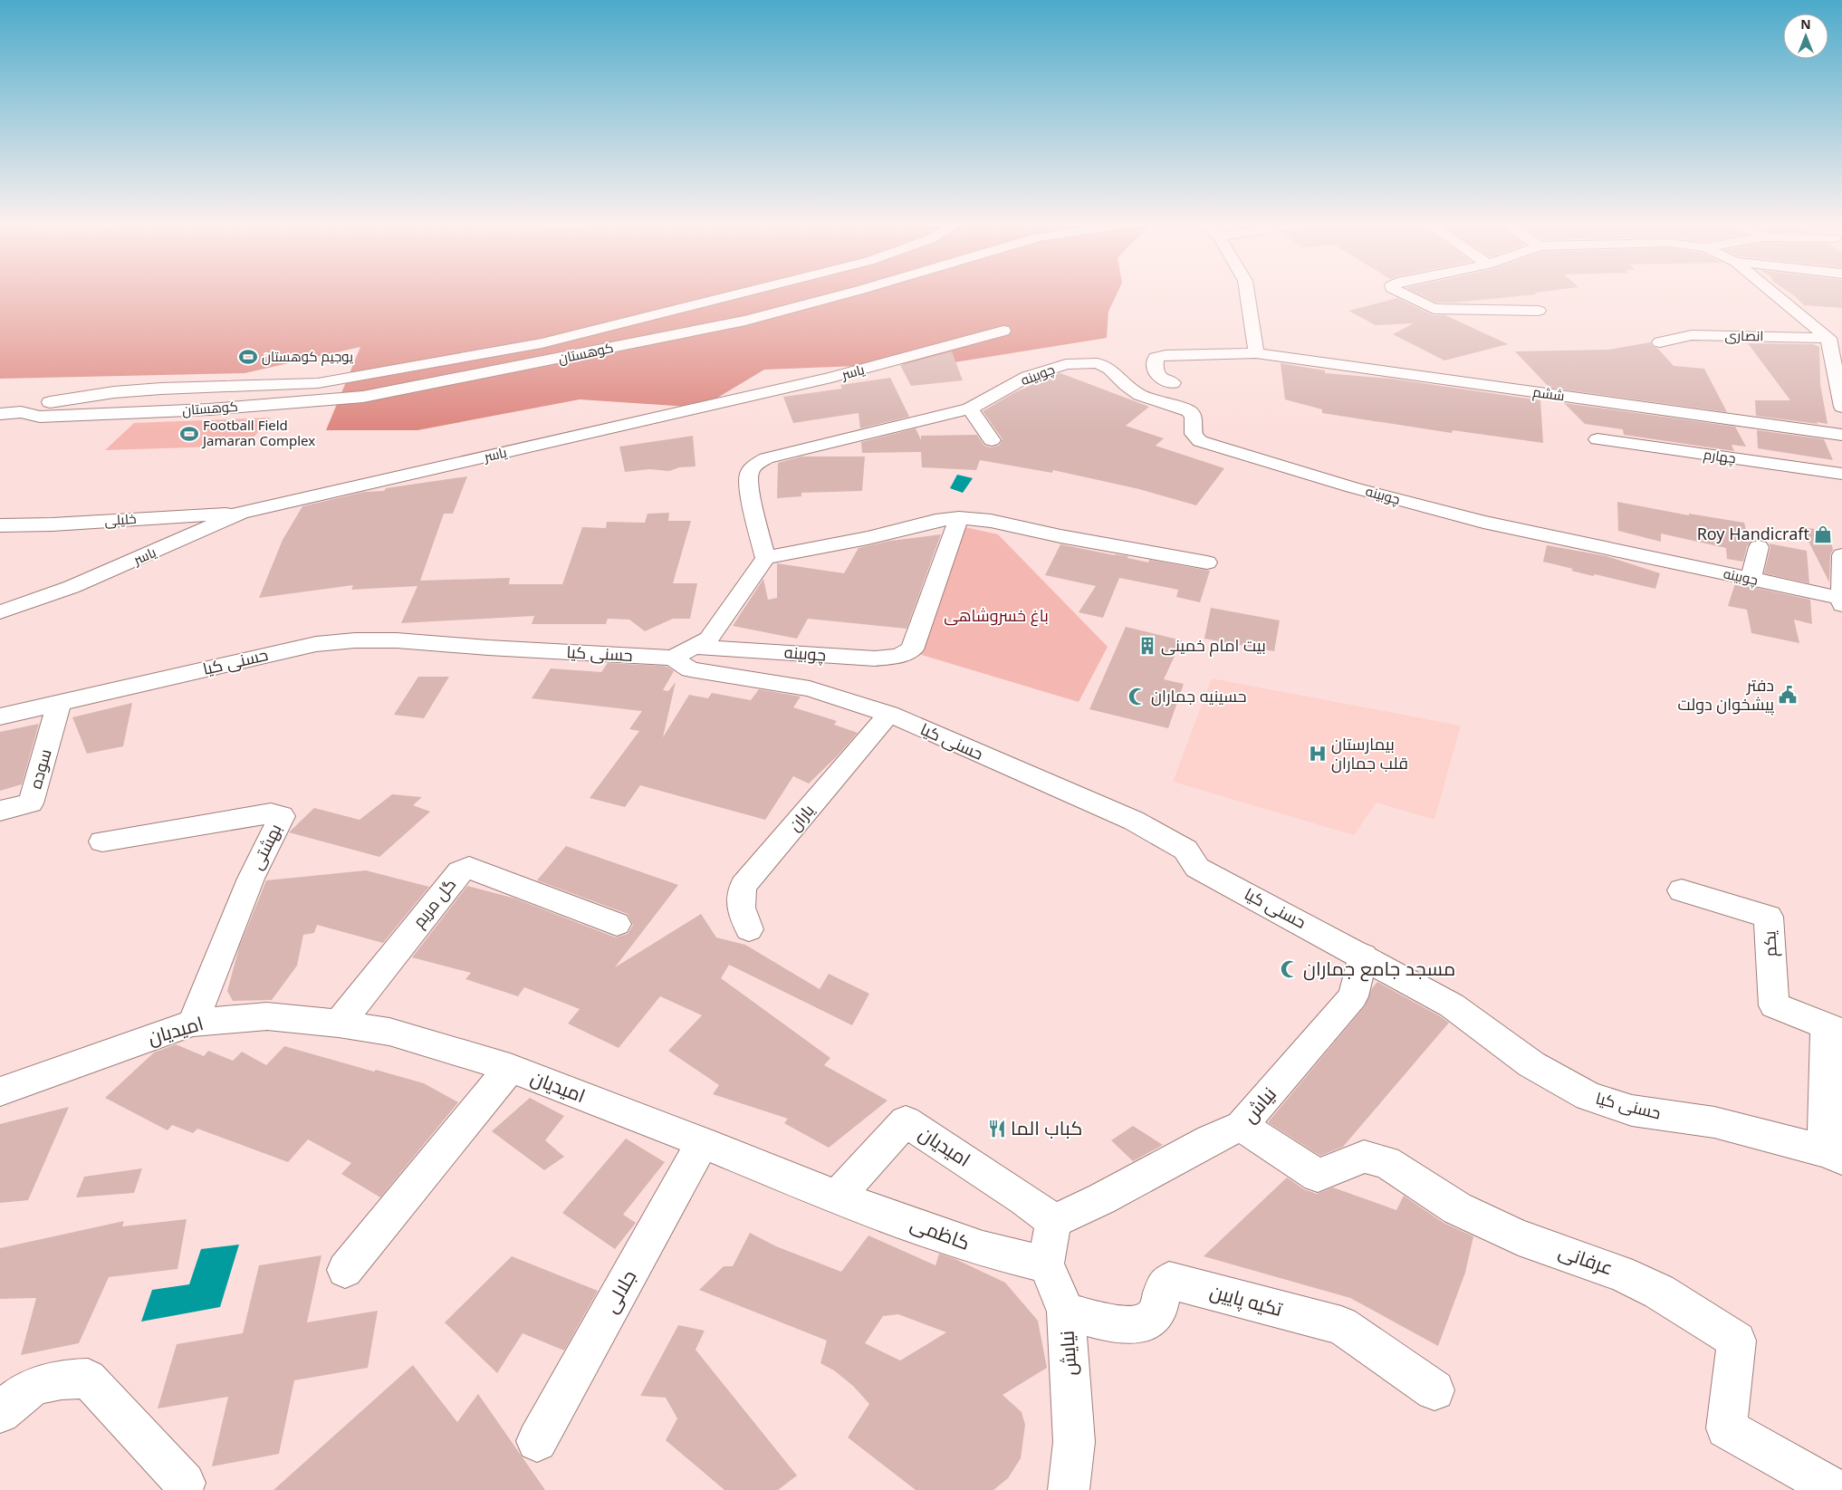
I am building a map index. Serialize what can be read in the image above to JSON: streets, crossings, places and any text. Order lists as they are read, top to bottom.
{
  "streets": {
    "street": [
      "انصاری",
      "کوهستان",
      "یاسر",
      "چوبینه",
      "ششم",
      "چهارم",
      "خلیلی",
      "حسنی کیا",
      "سوده",
      "یاران",
      "بهشتی",
      "گل مریم",
      "یکم",
      "امیدیان",
      "نیاش",
      "کاظمی",
      "عرفانی",
      "جلالی",
      "تکیه پایین",
      "نیایش"
    ]
  },
  "crossings": [
    ["یاسر", "خلیلی"],
    ["چوبینه", "حسنی کیا"],
    ["حسنی کیا", "سوده"],
    ["حسنی کیا", "یاران"],
    ["حسنی کیا", "یکم"],
    ["حسنی کیا", "نیاش"],
    ["بهشتی", "امیدیان"],
    ["گل مریم", "امیدیان"],
    ["امیدیان", "نیاش"],
    ["امیدیان", "کاظمی"],
    ["امیدیان", "جلالی"],
    ["نیاش", "عرفانی"],
    ["کاظمی", "نیایش"],
    ["تکیه پایین", "نیایش"]
  ],
  "parks": ["باغ خسروشاهی"],
  "places": {
    "sports": ["یوجیم کوهستان", "Football Field Jamaran Complex"],
    "shop": ["Roy Handicraft"],
    "building": ["بیت امام خمینی"],
    "public building": ["دفتر پیشخوان دولت"],
    "mosque": ["حسینیه جماران", "مسجد جامع جماران"],
    "hospital": ["بیمارستان قلب جماران"],
    "restaurant": ["كباب الما"]
  },
  "north": "top"
}
